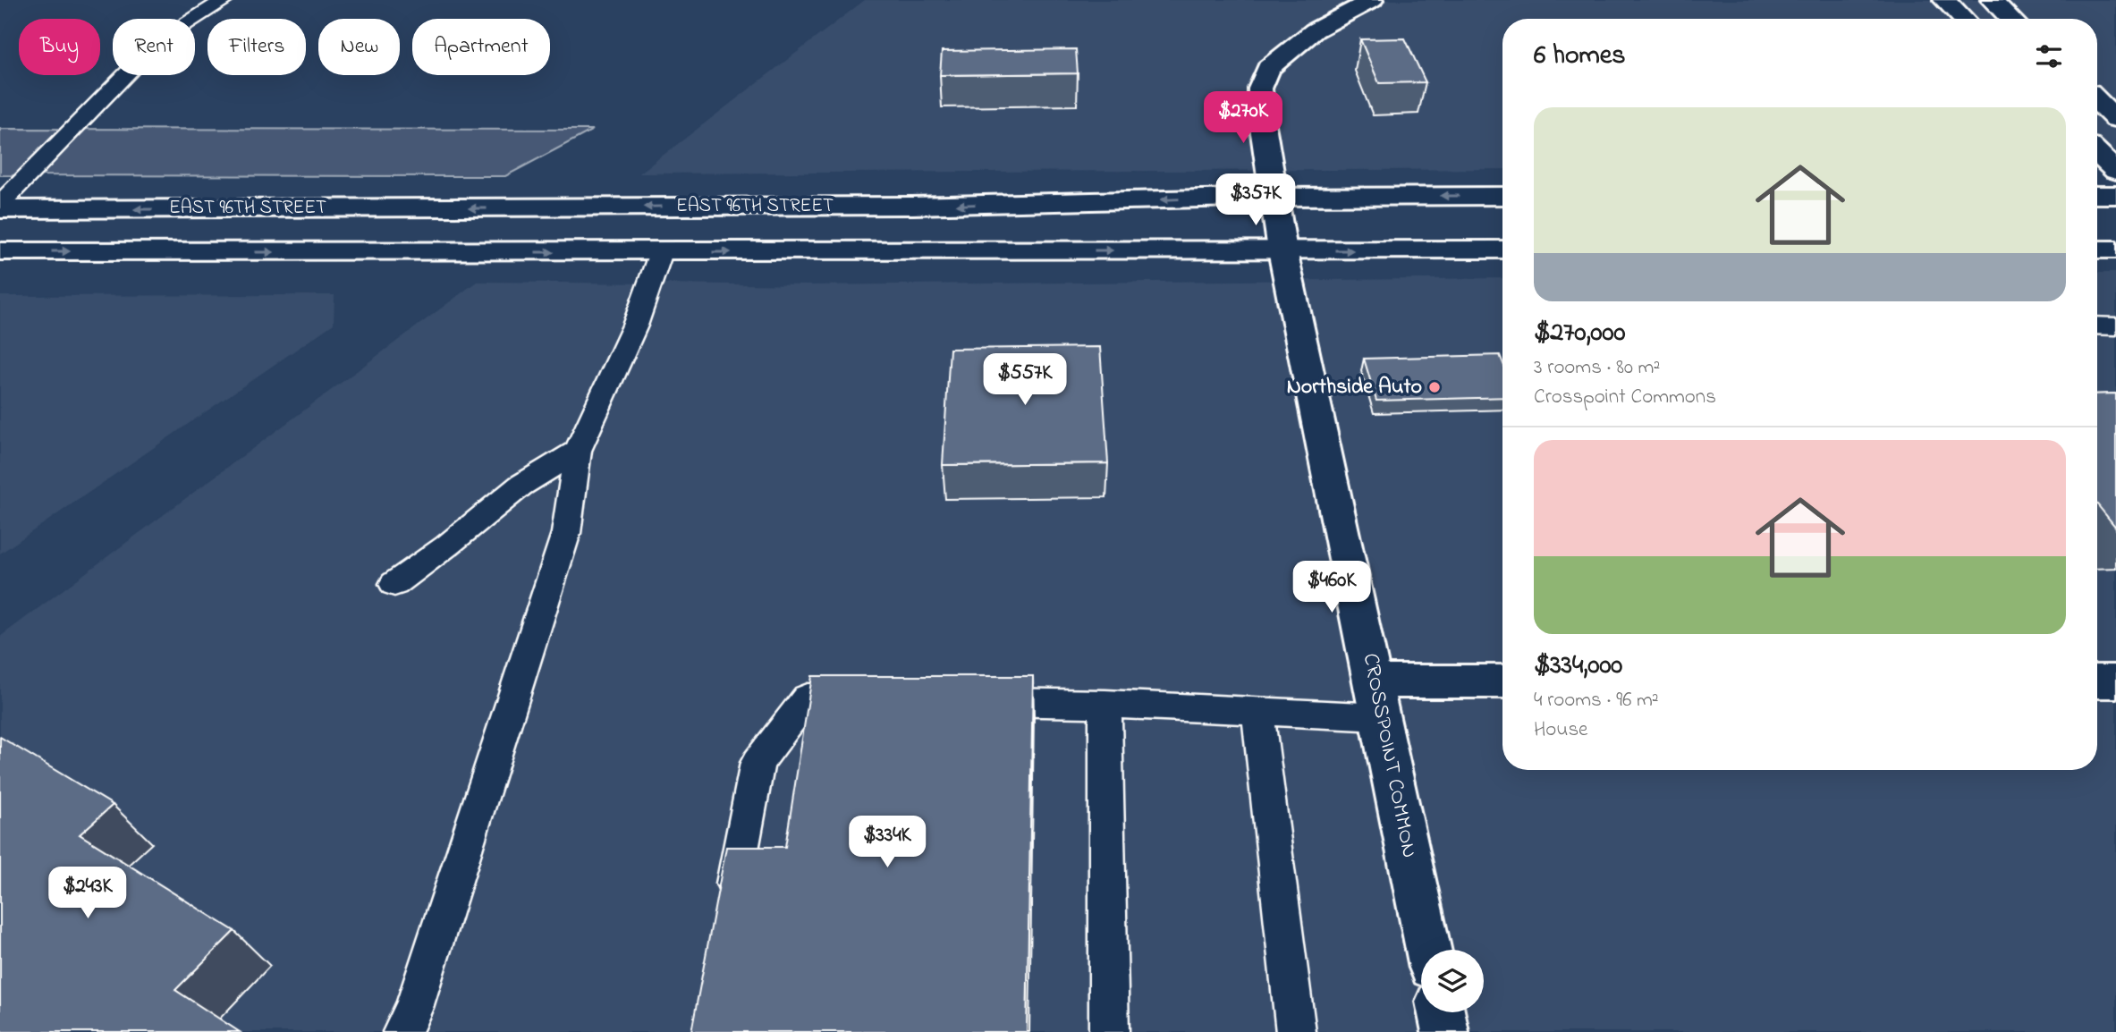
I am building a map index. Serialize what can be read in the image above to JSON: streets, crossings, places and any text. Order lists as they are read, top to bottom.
{
  "streets": {
    "main road": ["EAST 96TH STREET", "CROSSPOINT COMMON"]
  },
  "crossings": [
    ["EAST 96TH STREET", "CROSSPOINT COMMON"]
  ],
  "places": ["Northside Auto"],
  "page": {
    "chip": [
      "Buy",
      "Rent",
      "Filters",
      "New",
      "Apartment"
    ],
    "heading": "6 homes",
    "price": [
      "$270K",
      "$357K",
      "$557K",
      "$460K",
      "$334K",
      "$243K"
    ],
    "list": [
      {
        "name": "$270,000",
        "note": "3 rooms · 80 m² · Crosspoint Commons"
      },
      {
        "name": "$334,000",
        "note": "4 rooms · 96 m² · House"
      }
    ]
  }
}
